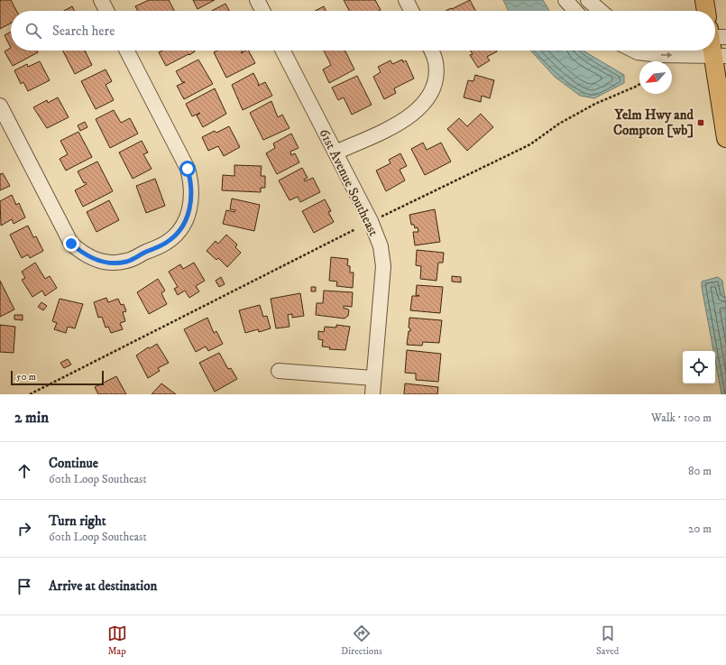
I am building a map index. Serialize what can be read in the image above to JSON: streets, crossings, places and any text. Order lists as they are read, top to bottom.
{
  "streets": {
    "street": ["61st Avenue Southeast"]
  },
  "places": {
    "transit": ["Yelm Hwy and Compton [wb]"]
  },
  "scale_bar": "50 m",
  "north": "bottom left",
  "page": {
    "search": "Search here",
    "scale": "50 m",
    "heading": ["2 min", "Walk · 100 m"],
    "list": [
      ["Continue", "60th Loop Southeast", "80 m"],
      ["Turn right", "60th Loop Southeast", "20 m"],
      "Arrive at destination"
    ],
    "nav": ["Map", "Directions", "Saved"]
  }
}
